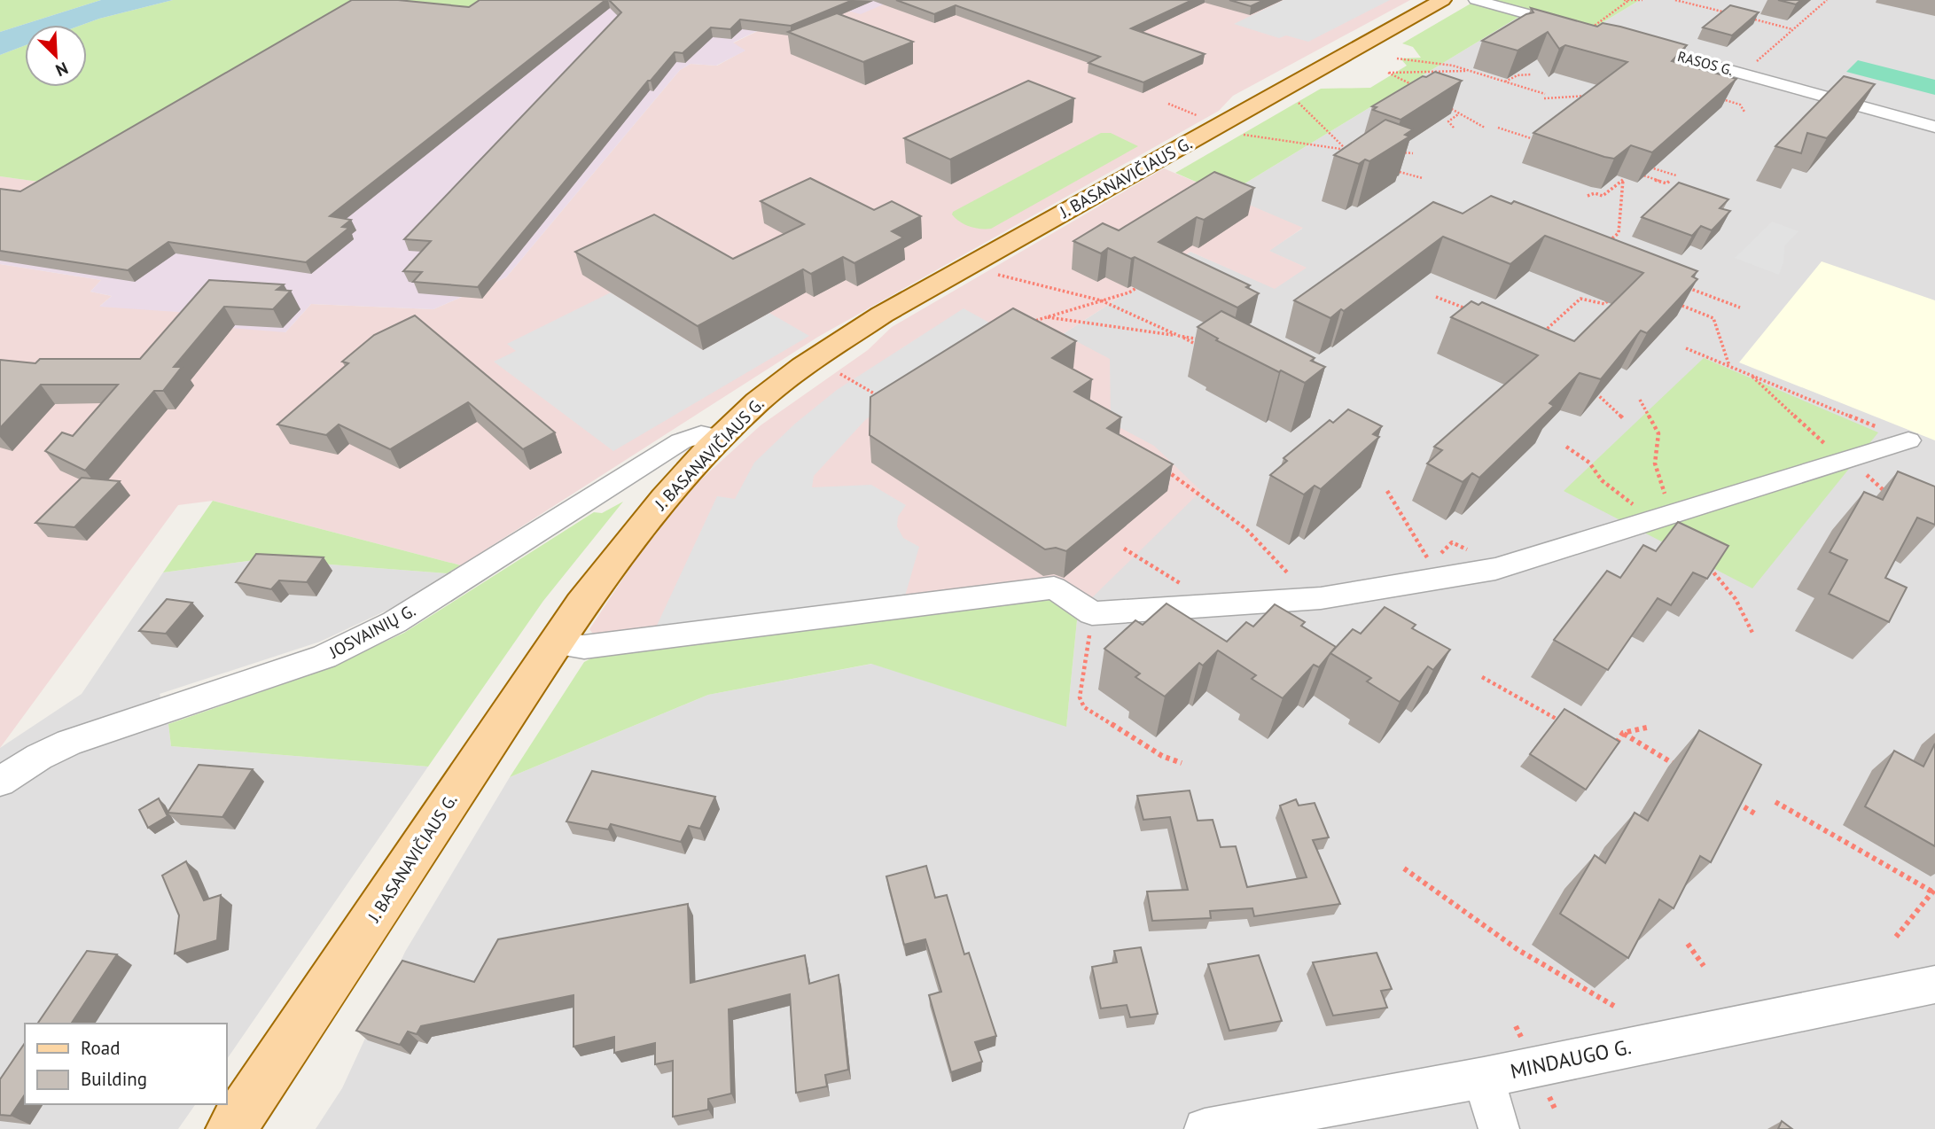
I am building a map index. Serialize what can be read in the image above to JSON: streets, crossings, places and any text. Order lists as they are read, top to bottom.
{
  "streets": {
    "main road": ["J. BASANAVIČIAUS G."],
    "street": ["RASOS G.", "JOSVAINIŲ G.", "MINDAUGO G."]
  },
  "crossings": [
    ["J. BASANAVIČIAUS G.", "JOSVAINIŲ G."]
  ],
  "legend": ["Road", "Building"],
  "north": "bottom right"
}
